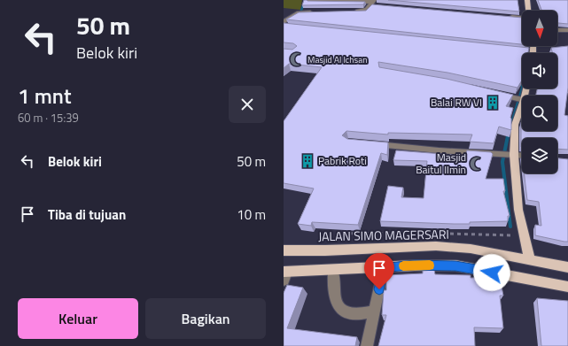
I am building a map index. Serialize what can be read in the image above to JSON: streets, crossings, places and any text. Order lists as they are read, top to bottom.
{
  "streets": {
    "main road": ["JALAN SIMO MAGERSARI"]
  },
  "places": {
    "mosque": ["Masjid Al Ichsan", "Masjid Baitul Ilmin"],
    "building": ["Balai RW VI", "Pabrik Roti"]
  },
  "north": "bottom",
  "page": {
    "turn": ["50 m", "Belok kiri"],
    "heading": ["1 mnt", "60 m · 15:39"],
    "list": [
      {
        "name": "Belok kiri",
        "value": "50 m"
      },
      {
        "name": "Tiba di tujuan",
        "value": "10 m"
      }
    ],
    "buttons": ["Keluar", "Bagikan"]
  }
}
